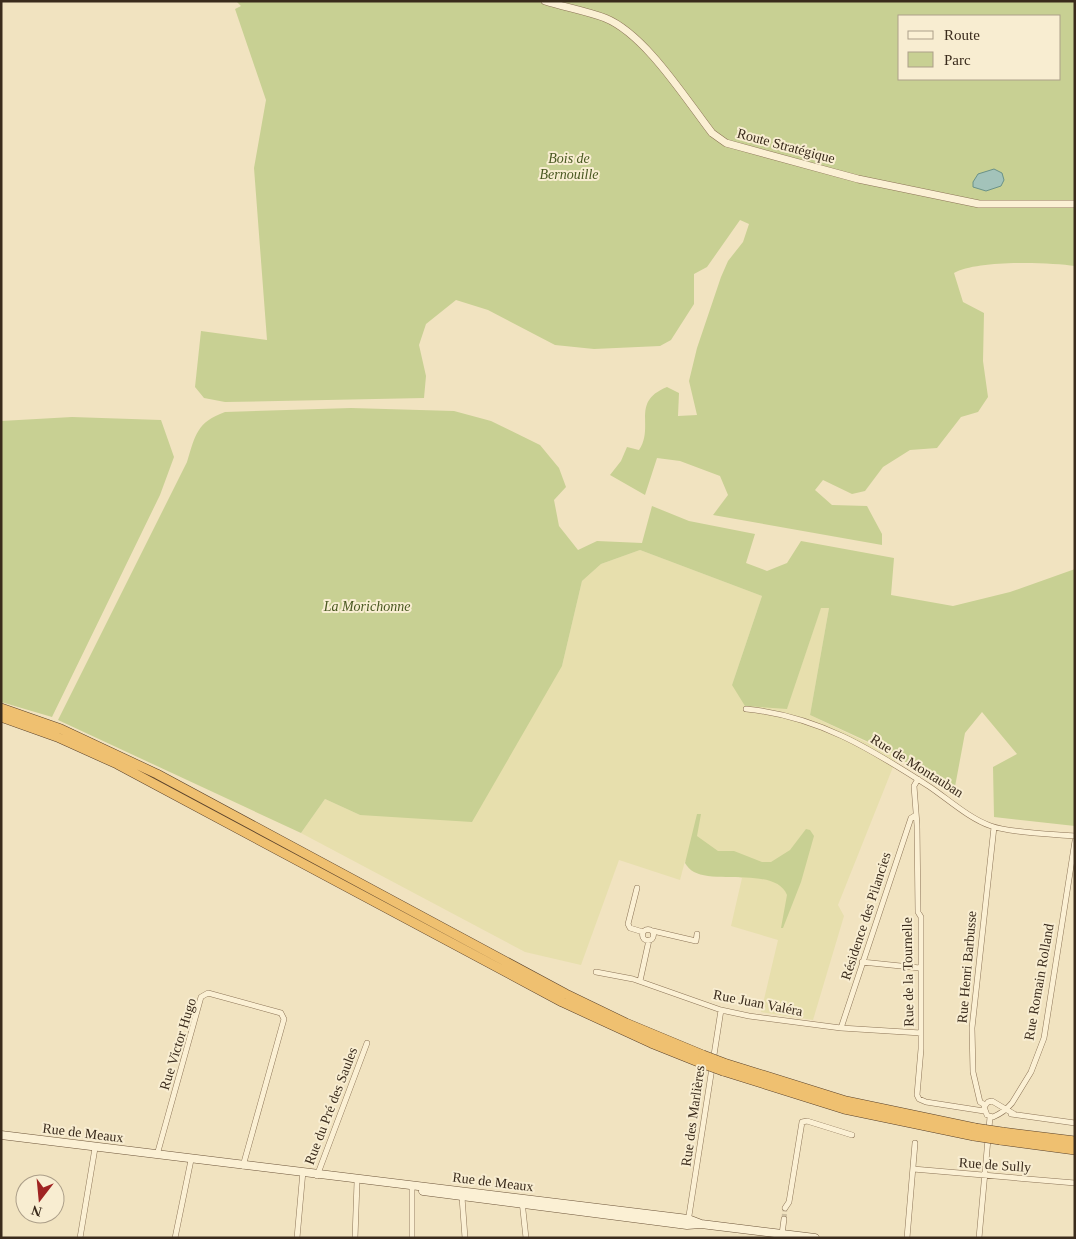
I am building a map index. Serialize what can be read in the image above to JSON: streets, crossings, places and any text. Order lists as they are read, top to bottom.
{
  "streets": {
    "main road": ["Rue de Meaux"],
    "street": [
      "Route Stratégique",
      "Rue de Montauban",
      "Résidence des Pilancies",
      "Rue Henri Barbusse",
      "Rue de la Tournelle",
      "Rue Romain Rolland",
      "Rue Juan Valéra",
      "Rue Victor Hugo",
      "Rue du Pré des Saules",
      "Rue des Marlières",
      "Rue de Sully"
    ]
  },
  "crossings": [
    ["Rue de Montauban", "Rue Henri Barbusse"],
    ["Rue de Montauban", "Rue de la Tournelle"],
    ["Résidence des Pilancies", "Rue de la Tournelle"],
    ["Résidence des Pilancies", "Rue Juan Valéra"],
    ["Rue Henri Barbusse", "Rue de la Tournelle"],
    ["Rue de la Tournelle", "Rue Juan Valéra"],
    ["Rue Juan Valéra", "Rue des Marlières"],
    ["Rue Victor Hugo", "Rue de Meaux"],
    ["Rue du Pré des Saules", "Rue de Meaux"],
    ["Rue des Marlières", "Rue de Meaux"]
  ],
  "parks": ["Bois de Bernouille", "La Morichonne"],
  "legend": ["Route", "Parc"],
  "north": "bottom"
}
